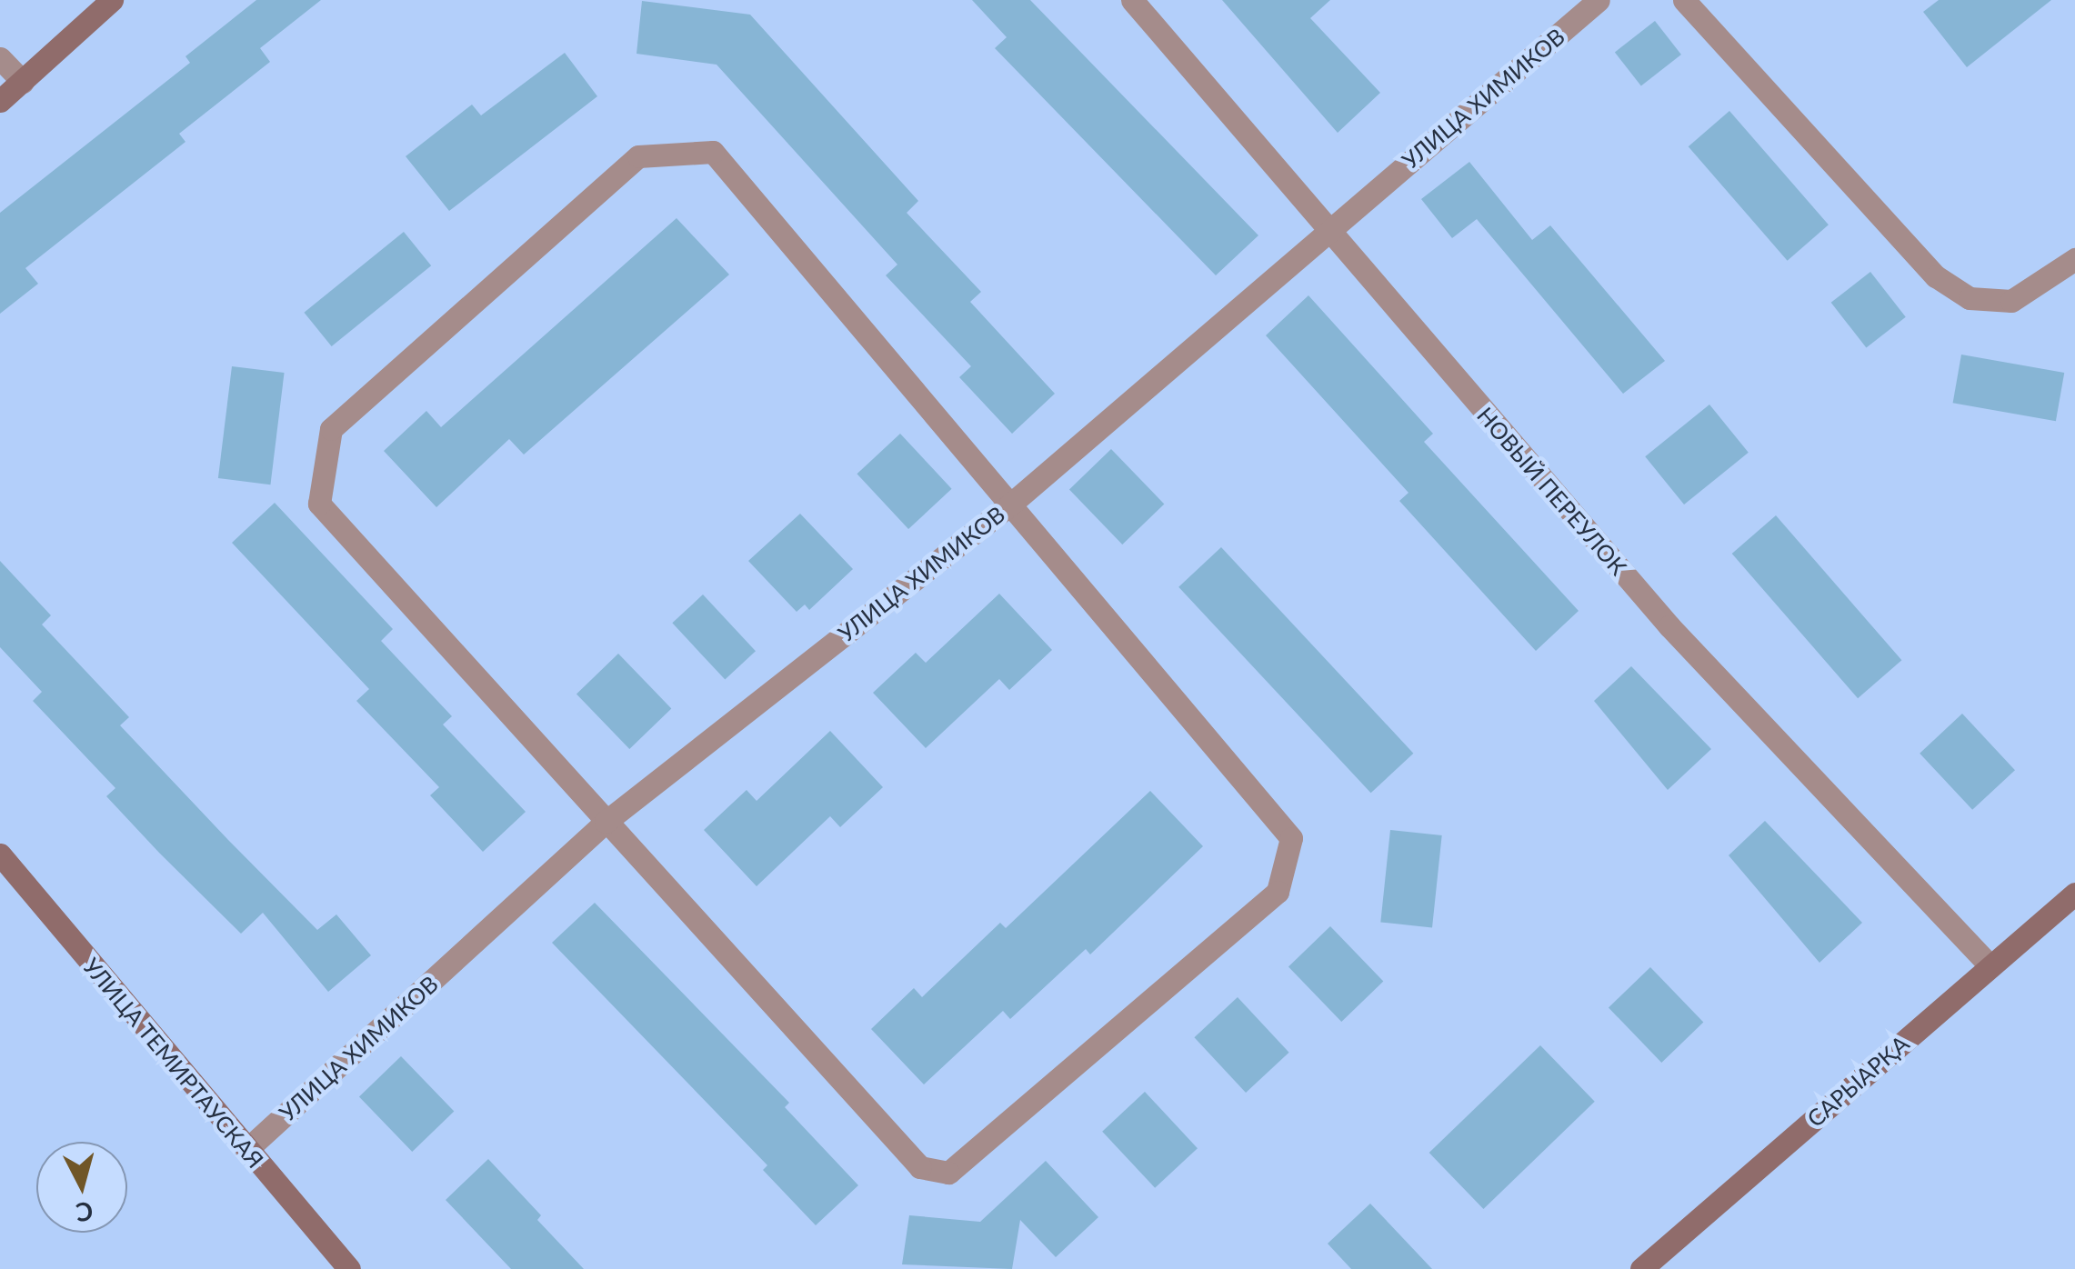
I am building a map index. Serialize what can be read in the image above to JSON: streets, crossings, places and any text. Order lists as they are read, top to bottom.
{
  "streets": {
    "street": [
      "УЛИЦА ХИМИКОВ",
      "НОВЫЙ ПЕРЕУЛОК",
      "УЛИЦА ТЕМИРТАУСКАЯ",
      "САРЫАРҚА"
    ]
  },
  "crossings": [
    ["УЛИЦА ХИМИКОВ", "НОВЫЙ ПЕРЕУЛОК"],
    ["УЛИЦА ХИМИКОВ", "УЛИЦА ТЕМИРТАУСКАЯ"],
    ["НОВЫЙ ПЕРЕУЛОК", "САРЫАРҚА"]
  ],
  "north": "bottom"
}
